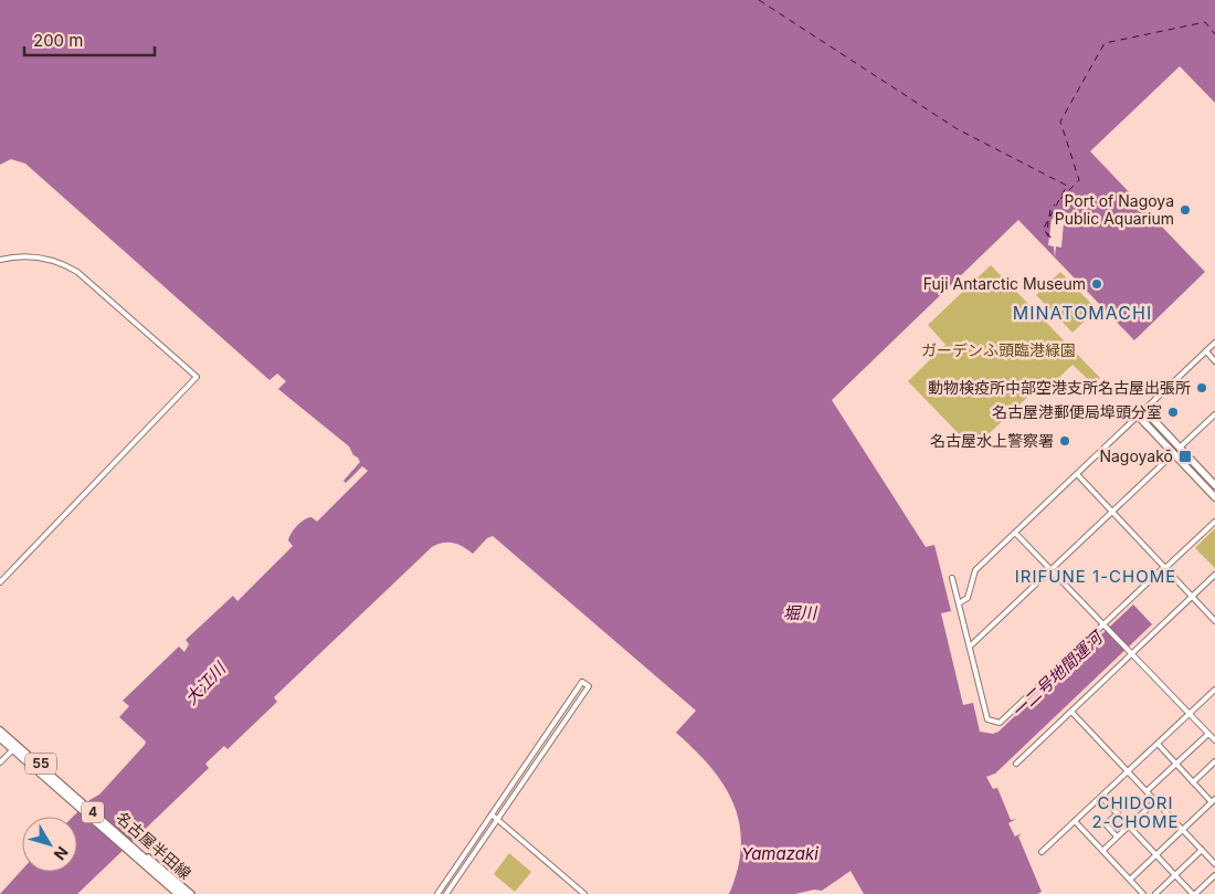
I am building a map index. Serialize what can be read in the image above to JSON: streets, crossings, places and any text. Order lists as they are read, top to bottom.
{
  "streets": {
    "highway": ["4"],
    "main road": ["55", "名古屋半田線"]
  },
  "crossings": [
    ["4", "名古屋半田線"]
  ],
  "districts": ["MINATOMACHI", "IRIFUNE 1-CHOME", "CHIDORI 2-CHOME"],
  "water": [
    "堀川",
    "一二号地間運河",
    "大江川",
    "Yamazaki"
  ],
  "parks": ["ガーデンふ頭臨港緑園"],
  "places": {
    "other": [
      "Port of Nagoya Public Aquarium",
      "Fuji Antarctic Museum",
      "動物検疫所中部空港支所名古屋出張所",
      "名古屋港郵便局埠頭分室",
      "名古屋水上警察署"
    ],
    "transit": ["Nagoyakō"]
  },
  "scale_bar": "200 m",
  "north": "bottom right"
}
